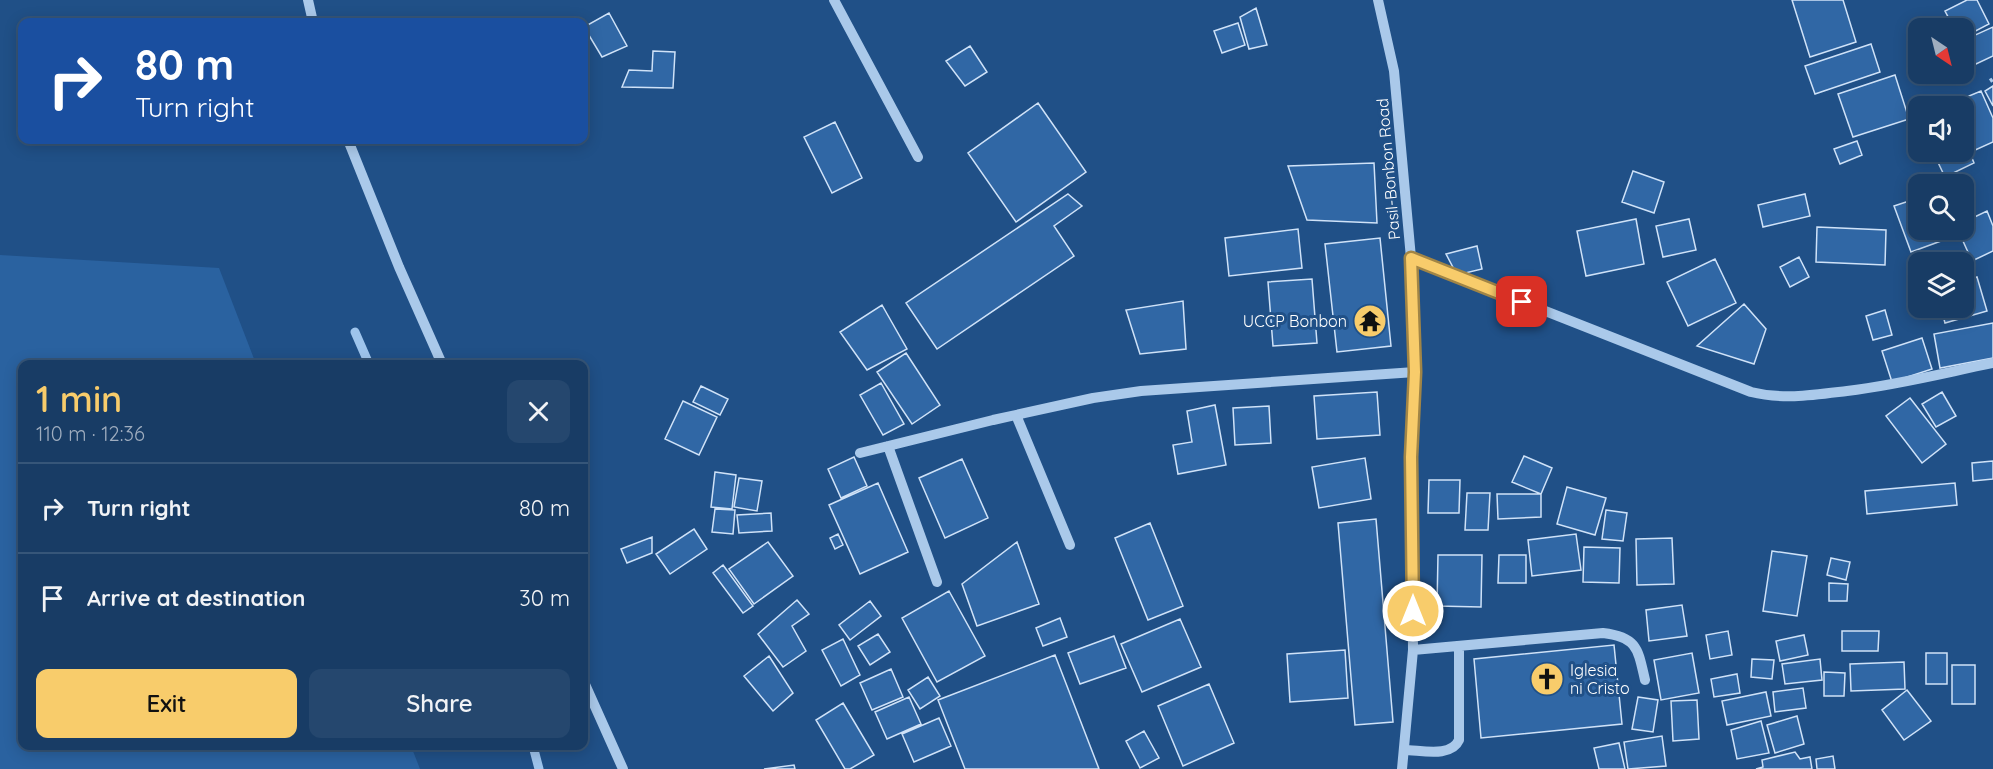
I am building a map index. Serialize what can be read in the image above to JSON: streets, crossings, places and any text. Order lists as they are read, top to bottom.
{
  "streets": {
    "street": ["Pasil-Bonbon Road"]
  },
  "places": {
    "temple": ["UCCP Bonbon"],
    "church": ["Iglesia ni Cristo"]
  },
  "north": "bottom right",
  "page": {
    "turn": ["80 m", "Turn right"],
    "heading": ["1 min", "110 m · 12:36"],
    "list": [
      {
        "name": "Turn right",
        "value": "80 m"
      },
      {
        "name": "Arrive at destination",
        "value": "30 m"
      }
    ],
    "buttons": ["Exit", "Share"]
  }
}
